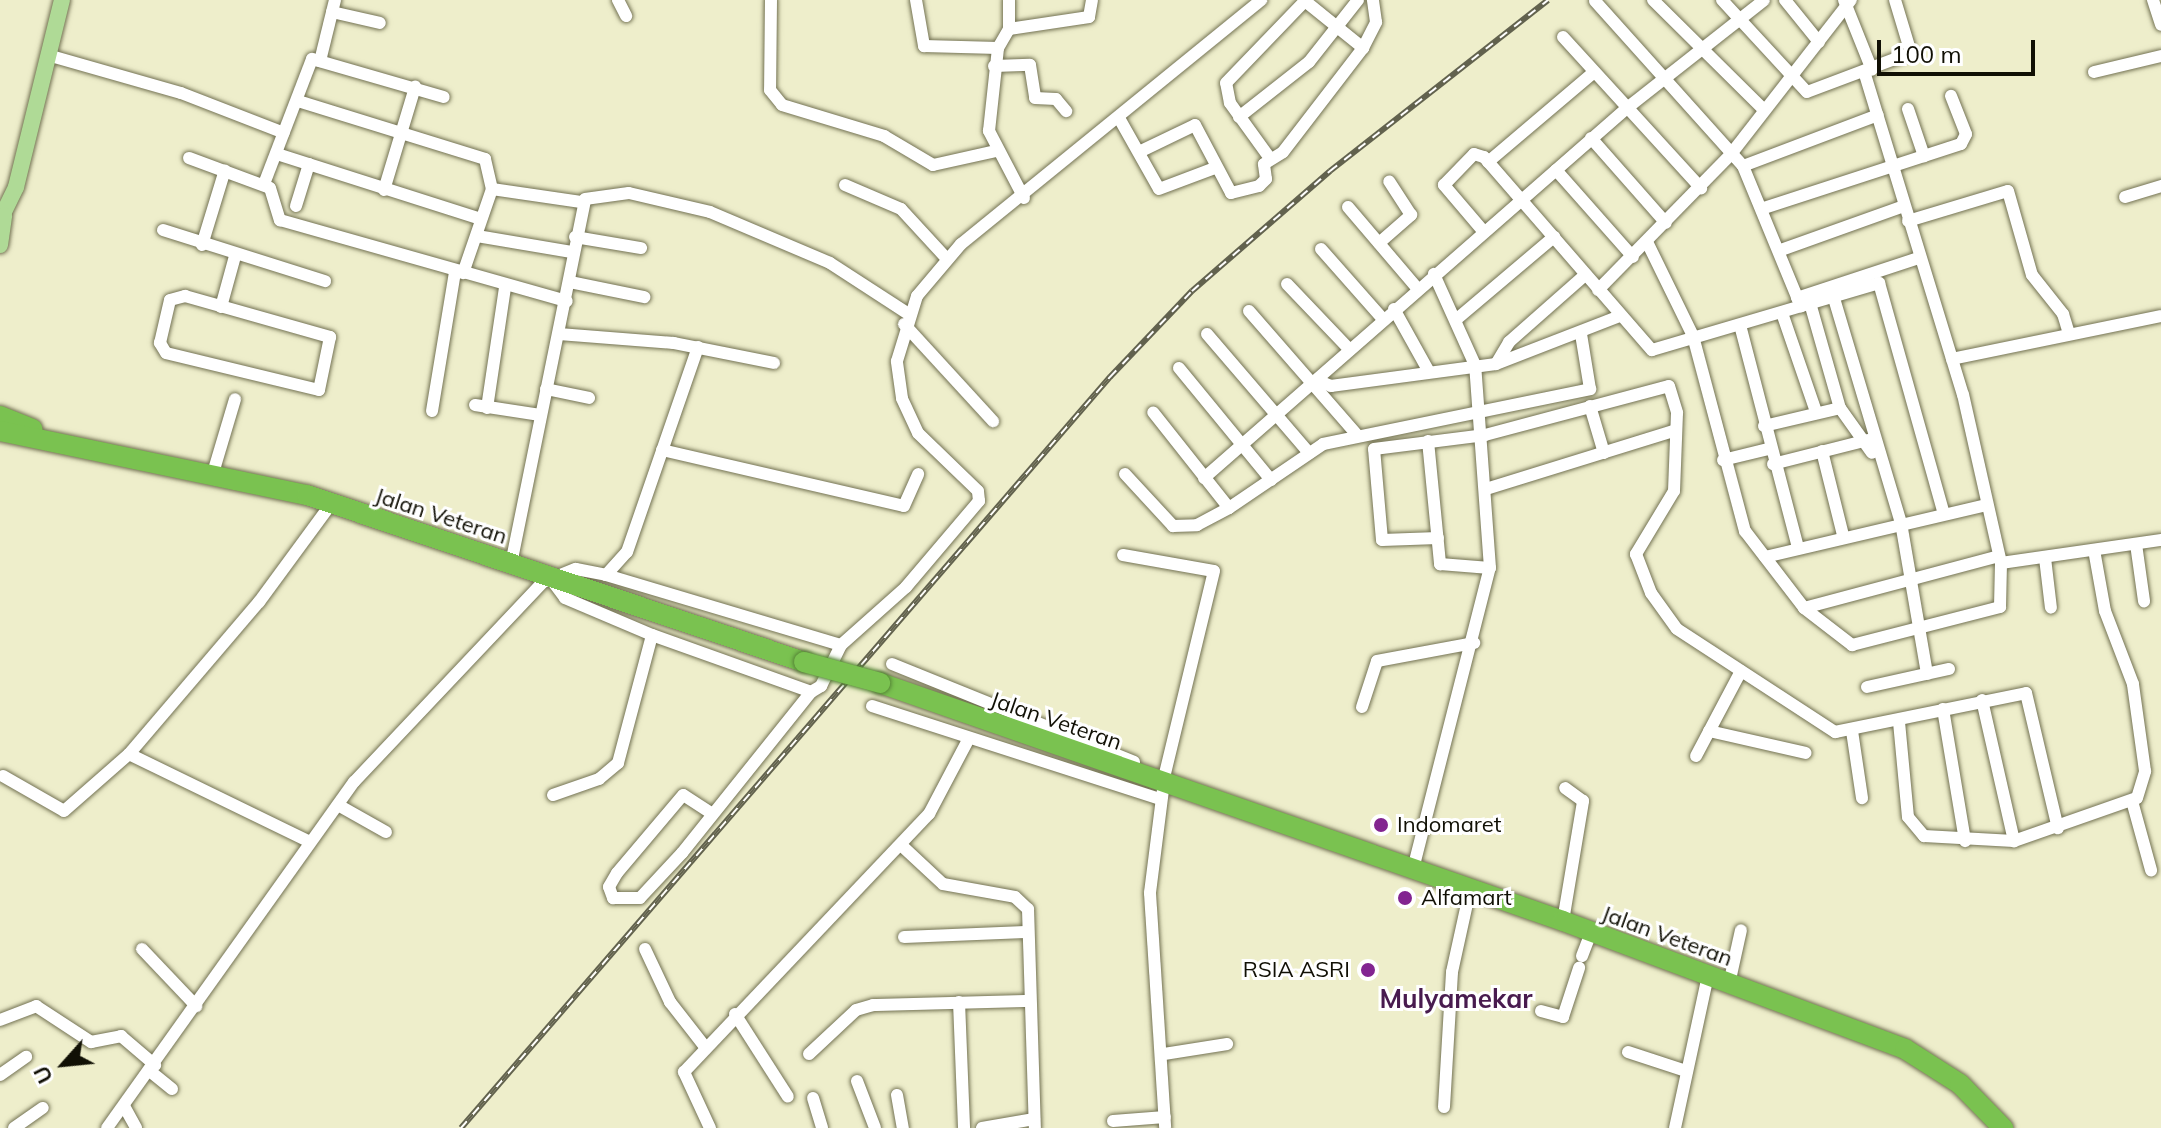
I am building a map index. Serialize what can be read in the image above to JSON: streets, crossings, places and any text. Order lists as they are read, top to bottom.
{
  "streets": {
    "highway": ["Jalan Veteran"]
  },
  "districts": ["Mulyamekar"],
  "places": ["Indomaret", "Alfamart", "RSIA ASRI"],
  "scale_bar": "100 m",
  "north": "bottom left"
}
